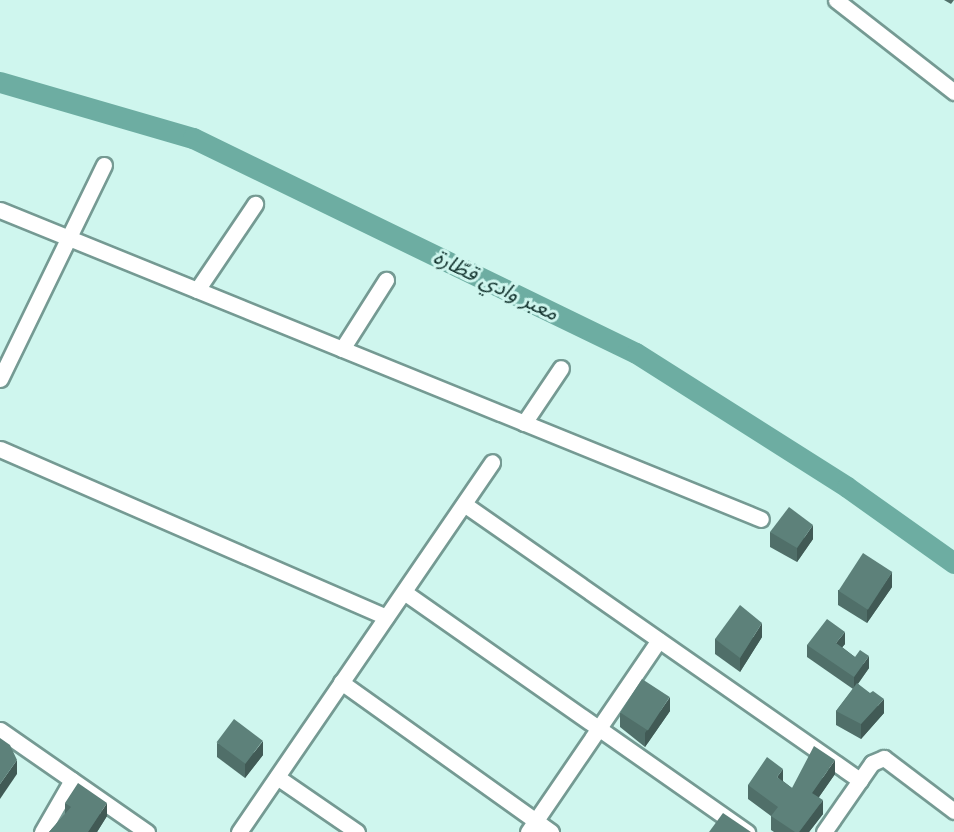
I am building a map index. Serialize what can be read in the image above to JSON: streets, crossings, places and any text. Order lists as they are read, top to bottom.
{
  "water": ["معبر وادي قطّارة"]
}
